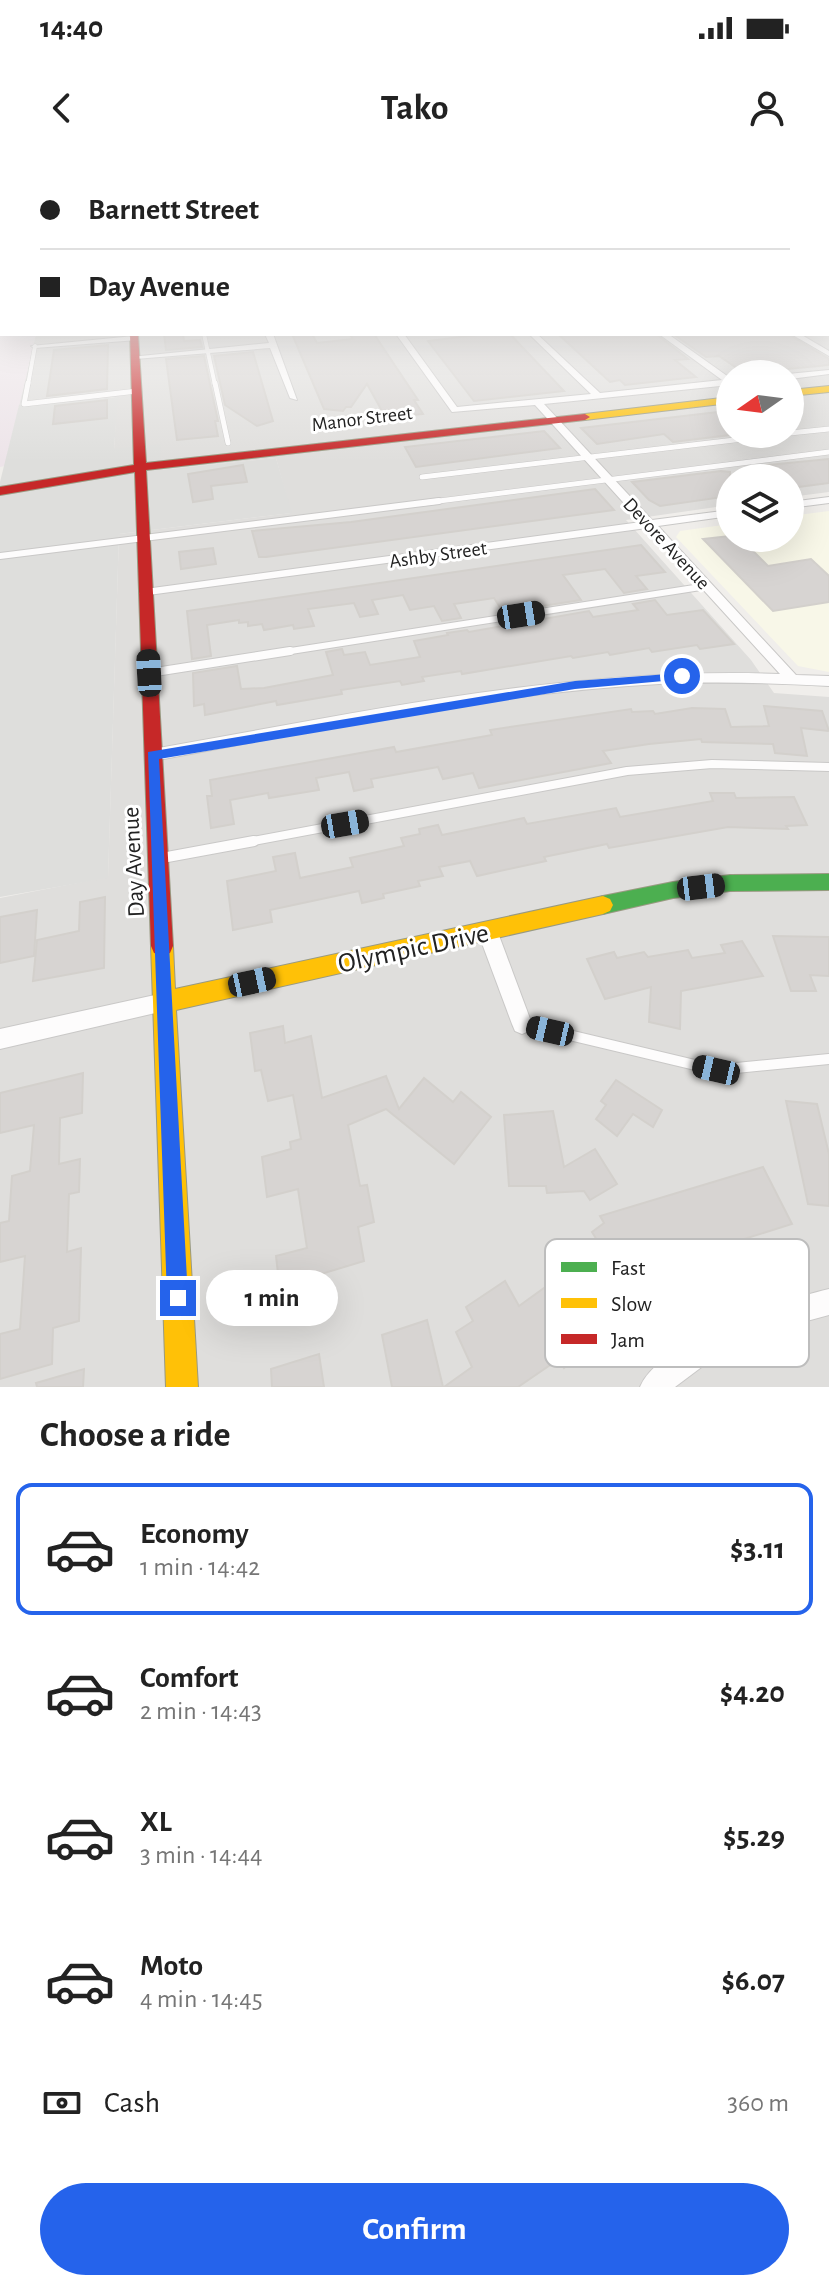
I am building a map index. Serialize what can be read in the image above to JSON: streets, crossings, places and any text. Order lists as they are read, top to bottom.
{
  "streets": {
    "main road": ["Manor Street", "Day Avenue", "Olympic Drive"],
    "street": ["Devore Avenue", "Ashby Street"]
  },
  "crossings": [
    ["Manor Street", "Devore Avenue"],
    ["Manor Street", "Day Avenue"],
    ["Devore Avenue", "Ashby Street"],
    ["Ashby Street", "Day Avenue"],
    ["Day Avenue", "Olympic Drive"]
  ],
  "legend": ["Fast", "Slow", "Jam"],
  "north": "left",
  "page": {
    "status": "14:40",
    "header": "Tako",
    "banner": ["Barnett Street", "Day Avenue"],
    "bubble": "1 min",
    "heading": "Choose a ride",
    "list": [
      {
        "name": "Economy",
        "note": "1 min · 14:42",
        "value": "$3.11"
      },
      {
        "name": "Comfort",
        "note": "2 min · 14:43",
        "value": "$4.20"
      },
      {
        "name": "XL",
        "note": "3 min · 14:44",
        "value": "$5.29"
      },
      {
        "name": "Moto",
        "note": "4 min · 14:45",
        "value": "$6.07"
      }
    ],
    "pay": ["Cash", "360 m"],
    "buttons": "Confirm"
  }
}
